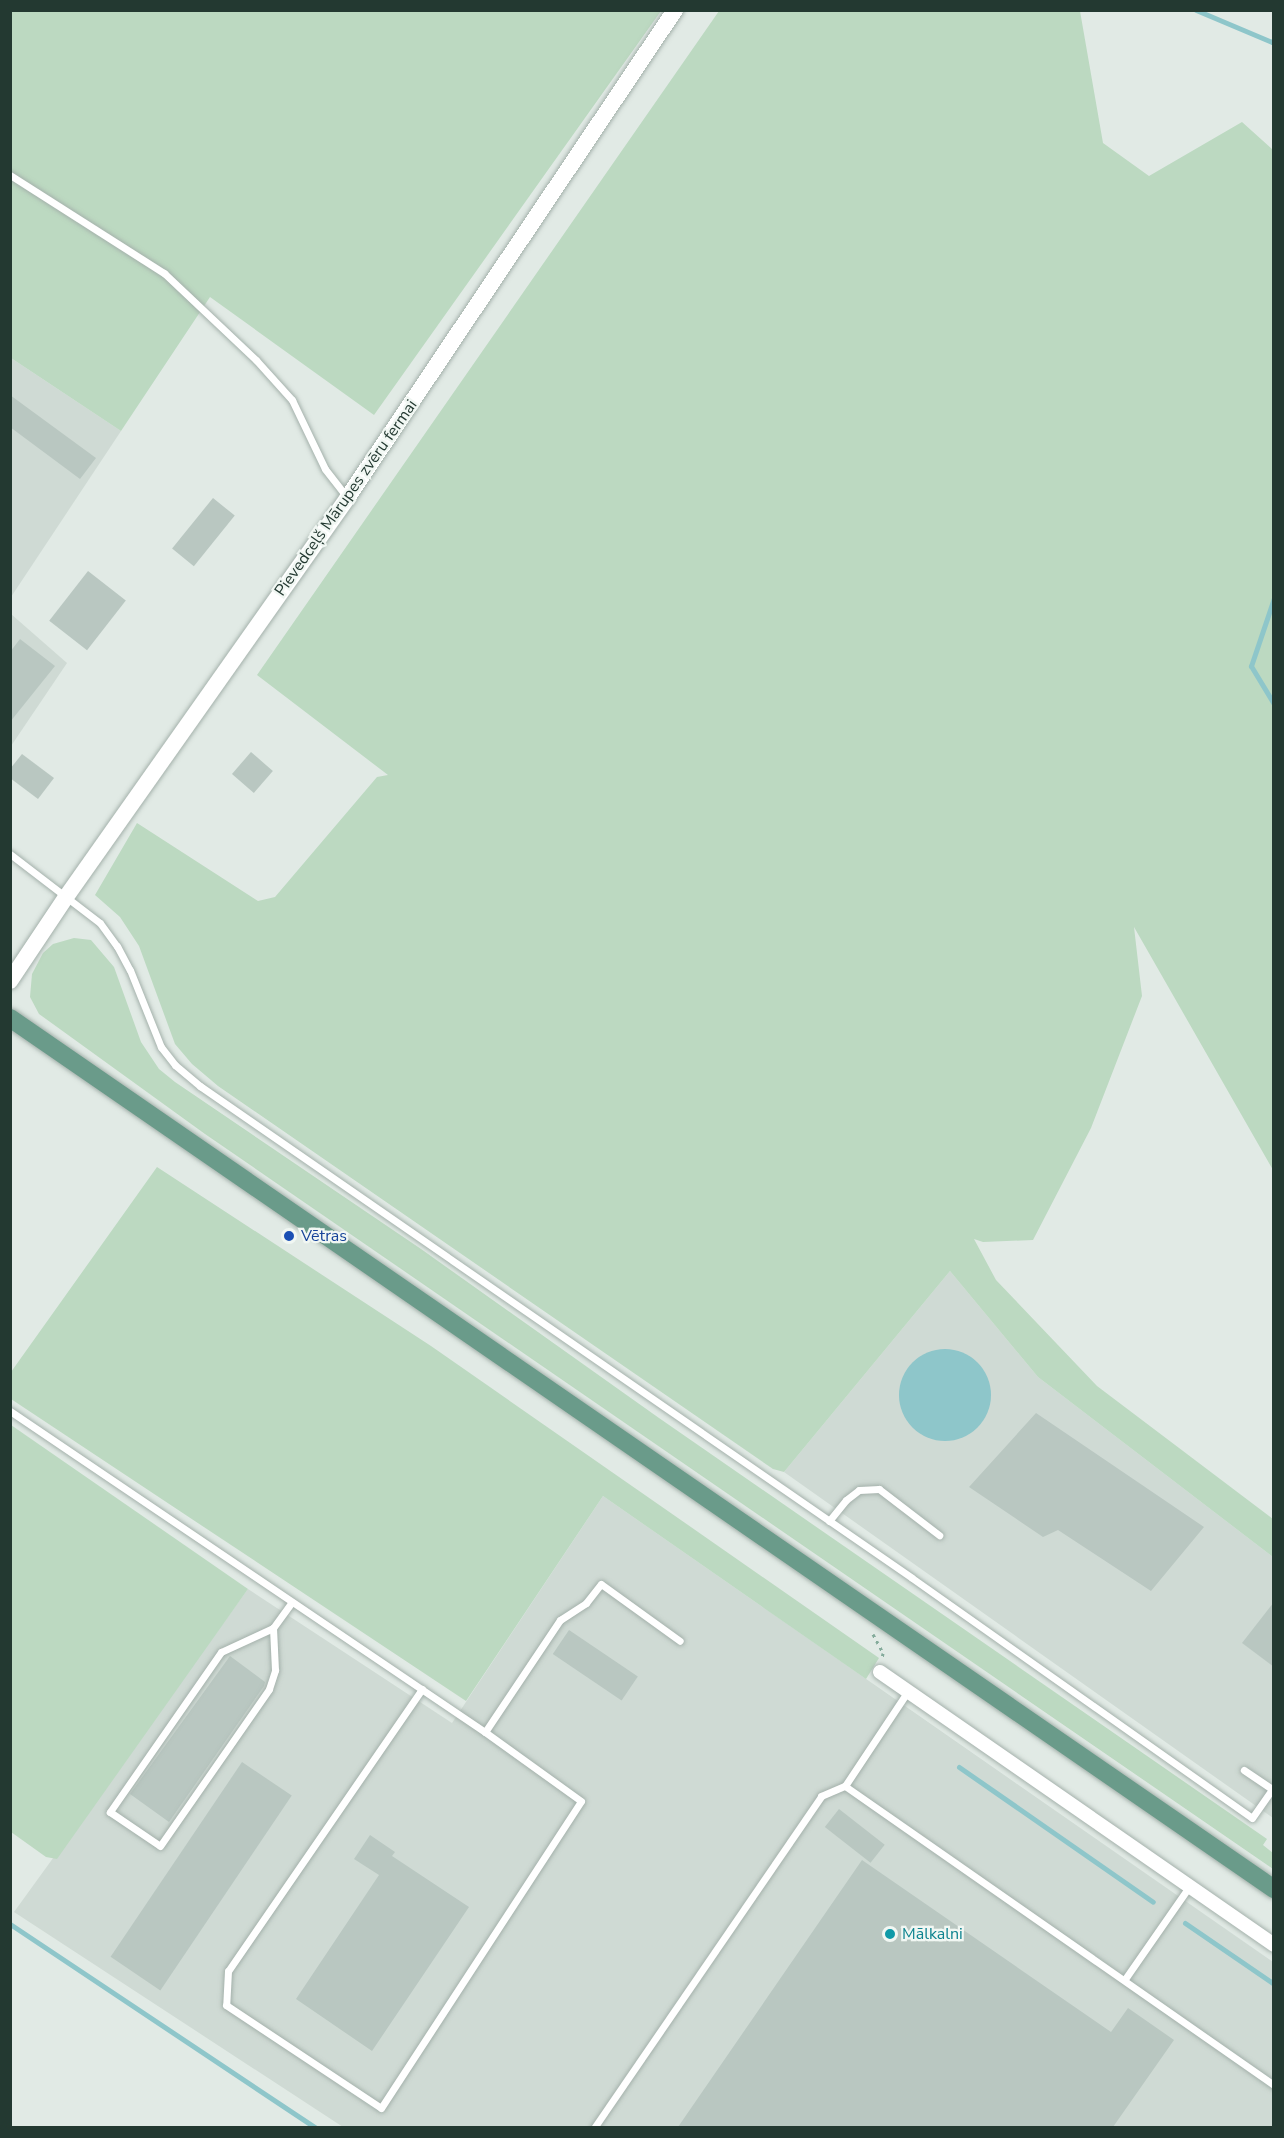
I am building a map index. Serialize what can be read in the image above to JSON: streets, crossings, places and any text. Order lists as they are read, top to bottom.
{
  "streets": {
    "street": ["Pievedceļš Mārupes zvēru fermai"]
  },
  "places": ["Vētras", "Mālkalni"]
}
